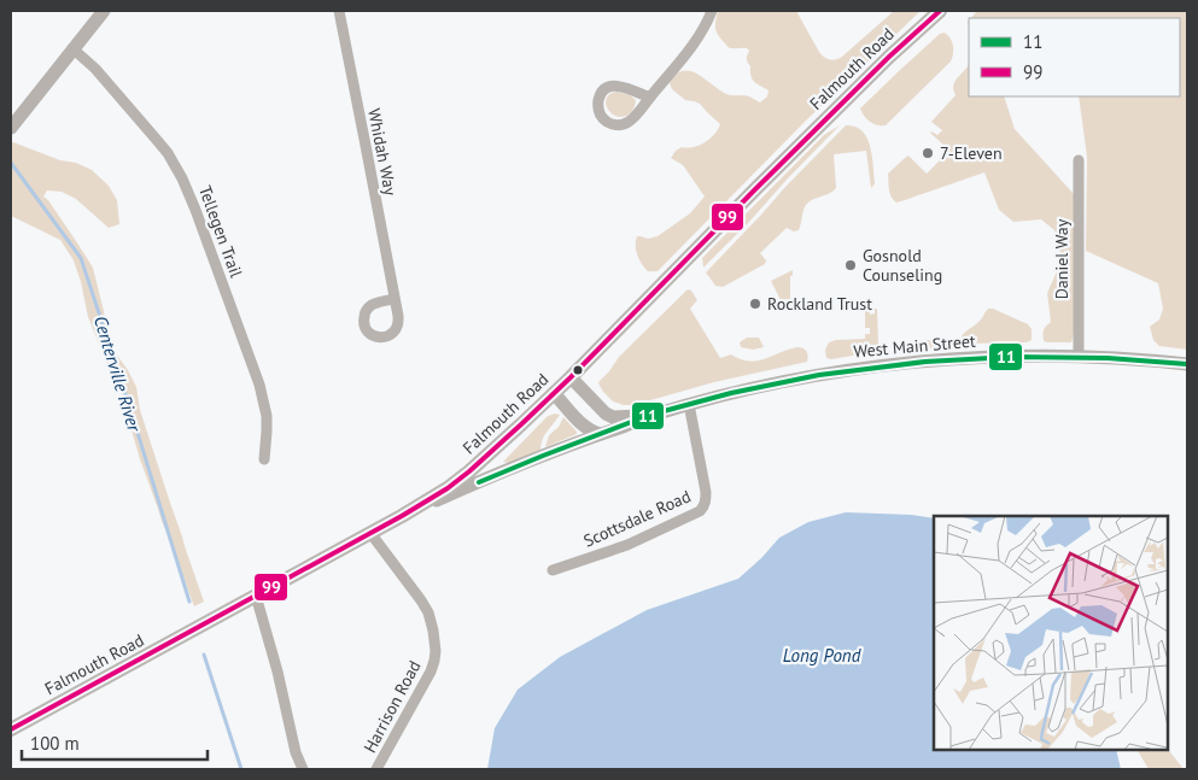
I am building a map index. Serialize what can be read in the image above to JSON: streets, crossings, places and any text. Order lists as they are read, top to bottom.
{
  "streets": {
    "main road": ["Falmouth Road", "West Main Street"],
    "street": [
      "Whidah Way",
      "Tellegen Trail",
      "Daniel Way",
      "Scottsdale Road",
      "Harrison Road"
    ]
  },
  "crossings": [
    ["Falmouth Road", "West Main Street"],
    ["Falmouth Road", "Harrison Road"],
    ["Daniel Way", "West Main Street"],
    ["West Main Street", "Scottsdale Road"]
  ],
  "water": ["Centerville River", "Long Pond"],
  "places": ["7-Eleven", "Gosnold Counseling", "Rockland Trust"],
  "lines": ["transit line 99", "transit line 11"],
  "legend": ["11", "99"],
  "scale_bar": "100 m"
}
